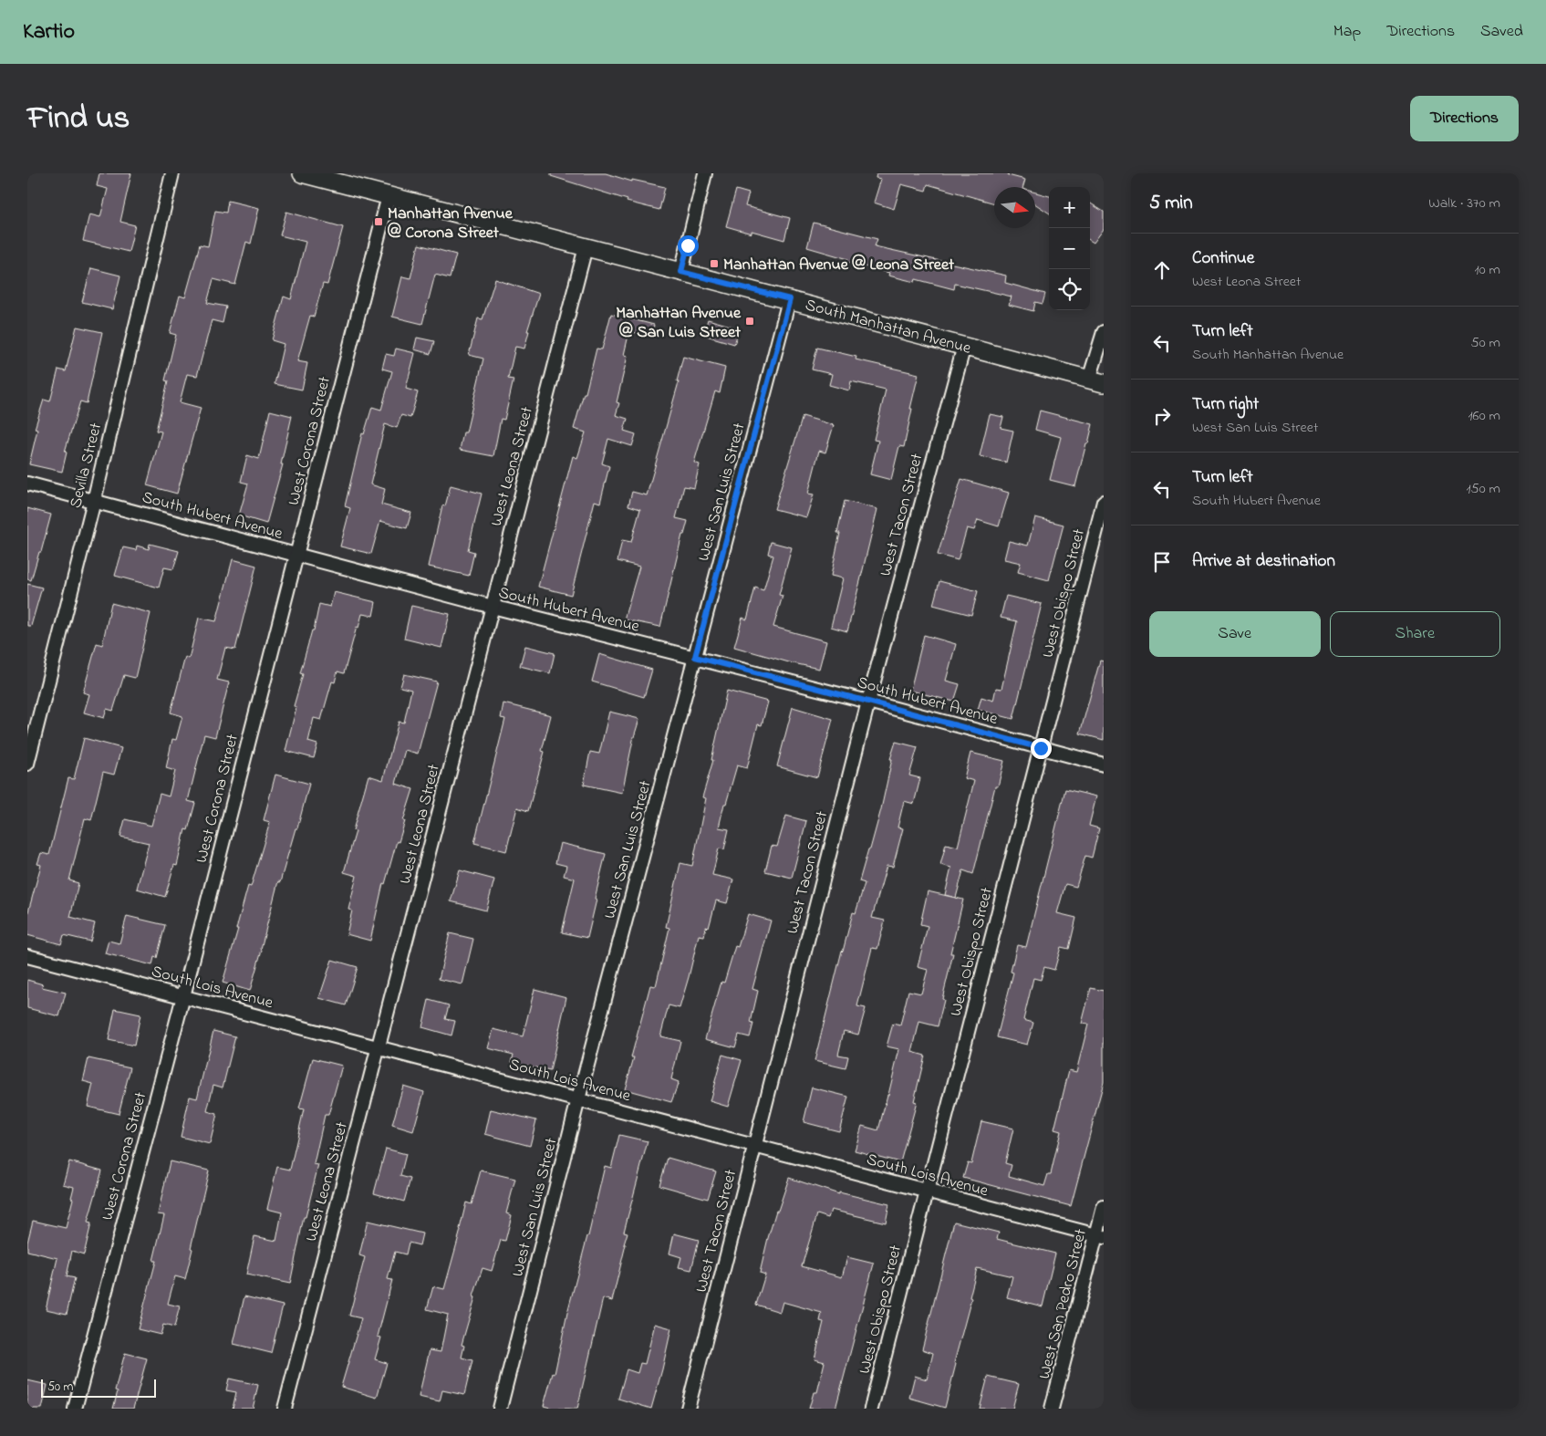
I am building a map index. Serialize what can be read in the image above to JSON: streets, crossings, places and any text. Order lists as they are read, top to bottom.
{
  "streets": {
    "main road": ["South Manhattan Avenue"],
    "street": [
      "West Corona Street",
      "Sevilla Street",
      "West Leona Street",
      "West San Luis Street",
      "South Hubert Avenue",
      "West Tacon Street",
      "West Obispo Street",
      "South Lois Avenue",
      "West San Pedro Street"
    ]
  },
  "crossings": [
    ["South Manhattan Avenue", "West Corona Street"],
    ["South Manhattan Avenue", "West Leona Street"],
    ["South Manhattan Avenue", "West San Luis Street"],
    ["South Manhattan Avenue", "West Tacon Street"],
    ["West Corona Street", "South Hubert Avenue"],
    ["West Corona Street", "South Lois Avenue"],
    ["Sevilla Street", "South Hubert Avenue"],
    ["West Leona Street", "South Hubert Avenue"],
    ["West Leona Street", "South Lois Avenue"],
    ["West San Luis Street", "South Hubert Avenue"],
    ["West San Luis Street", "South Lois Avenue"],
    ["South Hubert Avenue", "West Tacon Street"],
    ["South Hubert Avenue", "West Obispo Street"],
    ["West Tacon Street", "South Lois Avenue"],
    ["West Obispo Street", "South Lois Avenue"],
    ["South Lois Avenue", "West San Pedro Street"]
  ],
  "places": {
    "transit": ["Manhattan Avenue @ Corona Street", "Manhattan Avenue @ Leona Street", "Manhattan Avenue @ San Luis Street"]
  },
  "scale_bar": "50 m",
  "north": "right",
  "page": {
    "header": "Kartio",
    "nav": ["Map", "Directions", "Saved"],
    "title": "Find us",
    "buttons": [
      "Directions",
      ["Save", "Share"]
    ],
    "heading": ["5 min", "Walk · 370 m"],
    "map_buttons": ["+", "−"],
    "list": [
      ["Continue", "West Leona Street", "10 m"],
      ["Turn left", "South Manhattan Avenue", "50 m"],
      ["Turn right", "West San Luis Street", "160 m"],
      ["Turn left", "South Hubert Avenue", "150 m"],
      "Arrive at destination"
    ],
    "scale": "50 m"
  }
}
